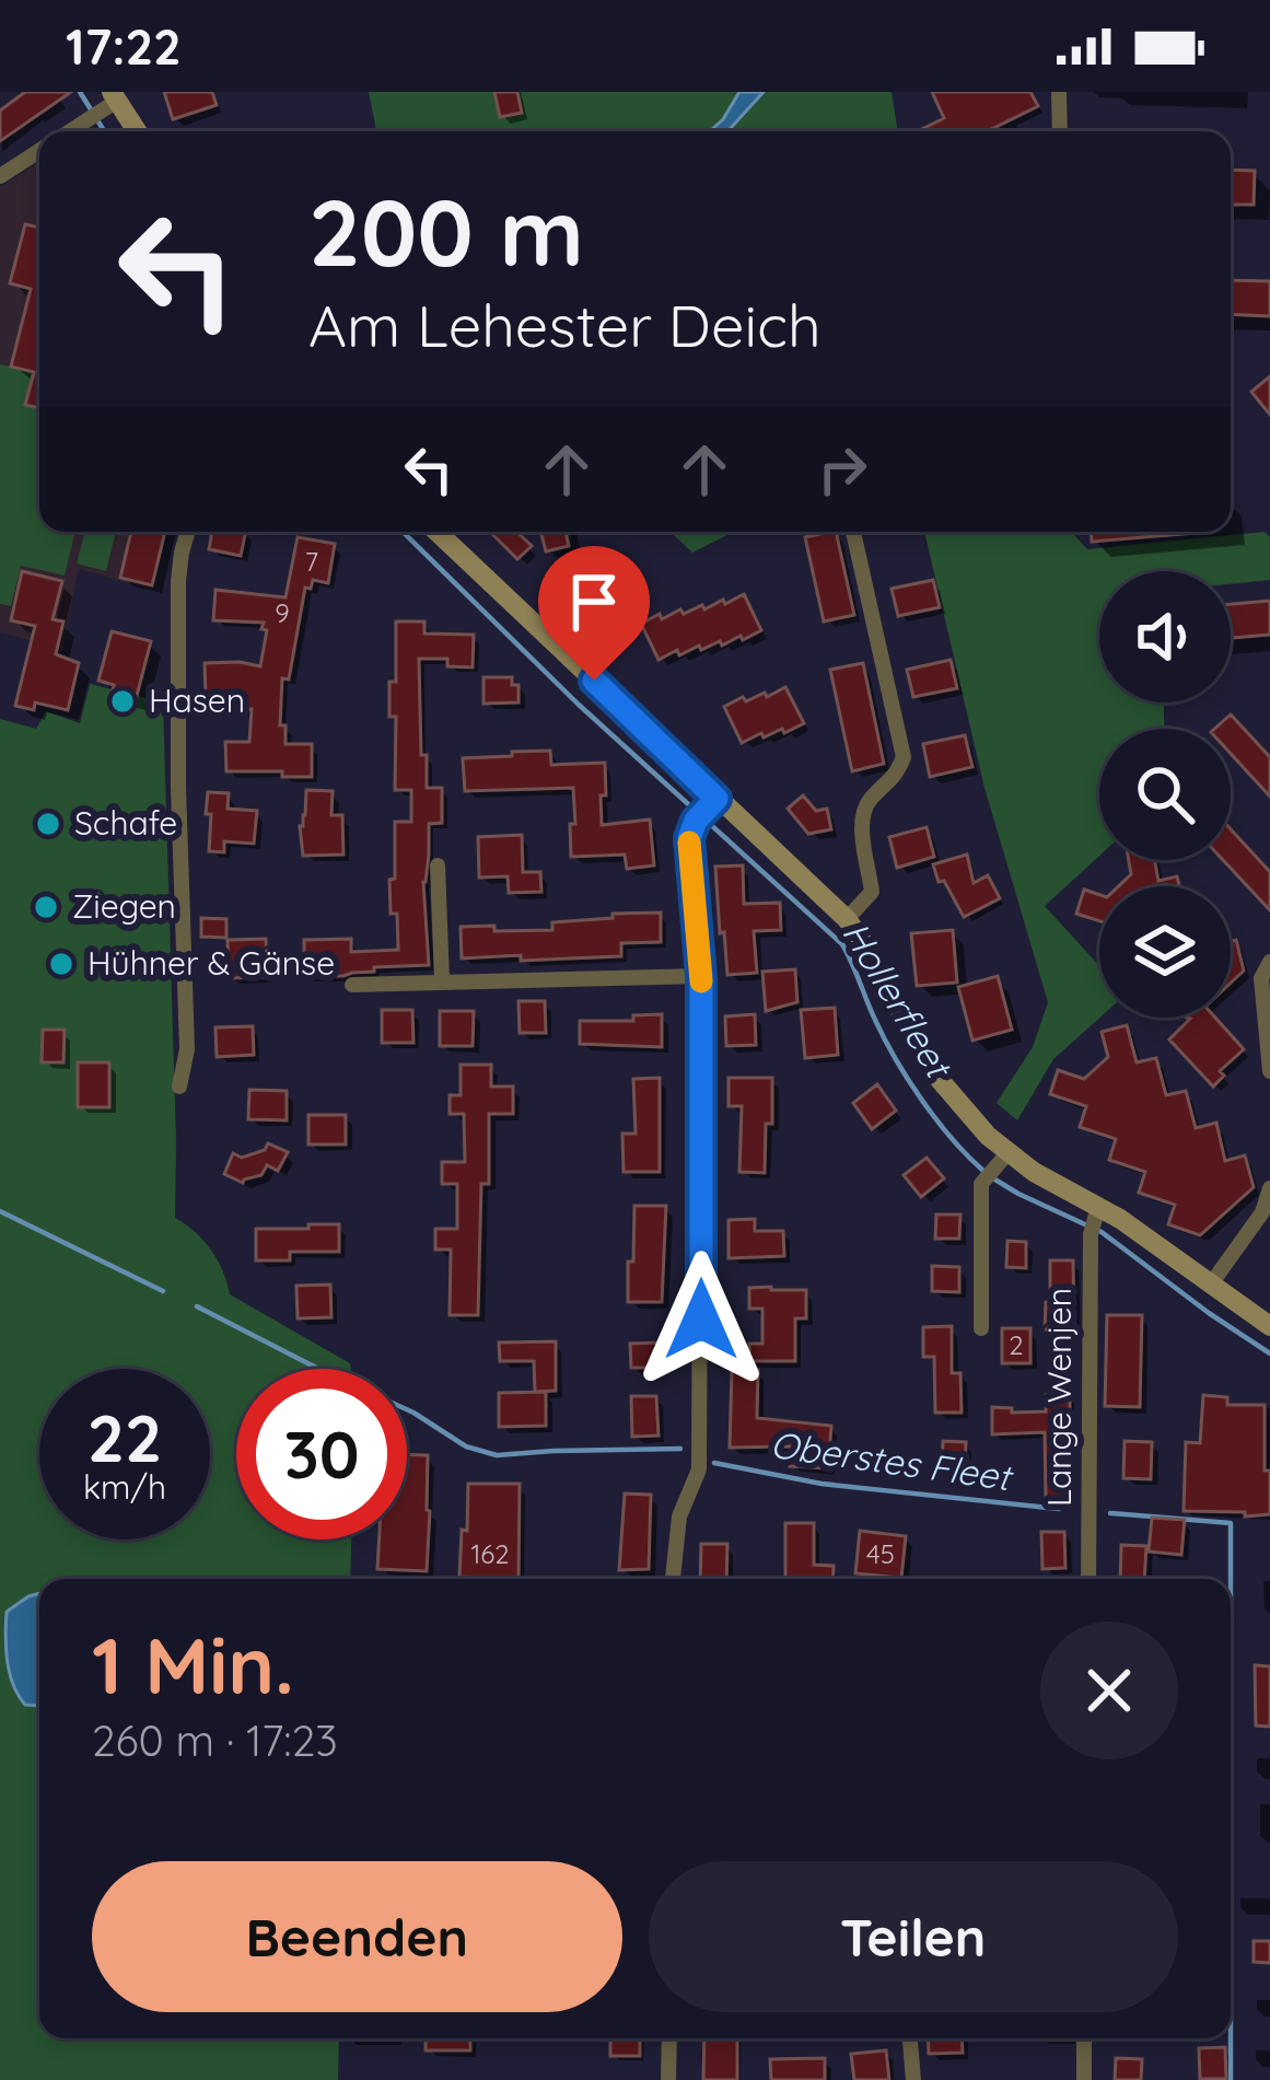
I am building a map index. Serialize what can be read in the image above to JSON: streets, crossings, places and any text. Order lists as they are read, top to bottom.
{
  "streets": {
    "street": ["Lange Wenjen"]
  },
  "water": ["Hollerfleet", "Oberstes Fleet"],
  "places": [
    "Hasen",
    "Schafe",
    "Ziegen",
    "Hühner & Gänse"
  ],
  "house_numbers": [
    "7",
    "9",
    "2",
    "162",
    "45"
  ],
  "page": {
    "status": "17:22",
    "turn": ["200 m", "Am Lehester Deich"],
    "speed": "22 km/h",
    "limit": "30",
    "heading": ["1 Min.", "260 m · 17:23"],
    "buttons": ["Beenden", "Teilen"]
  }
}
